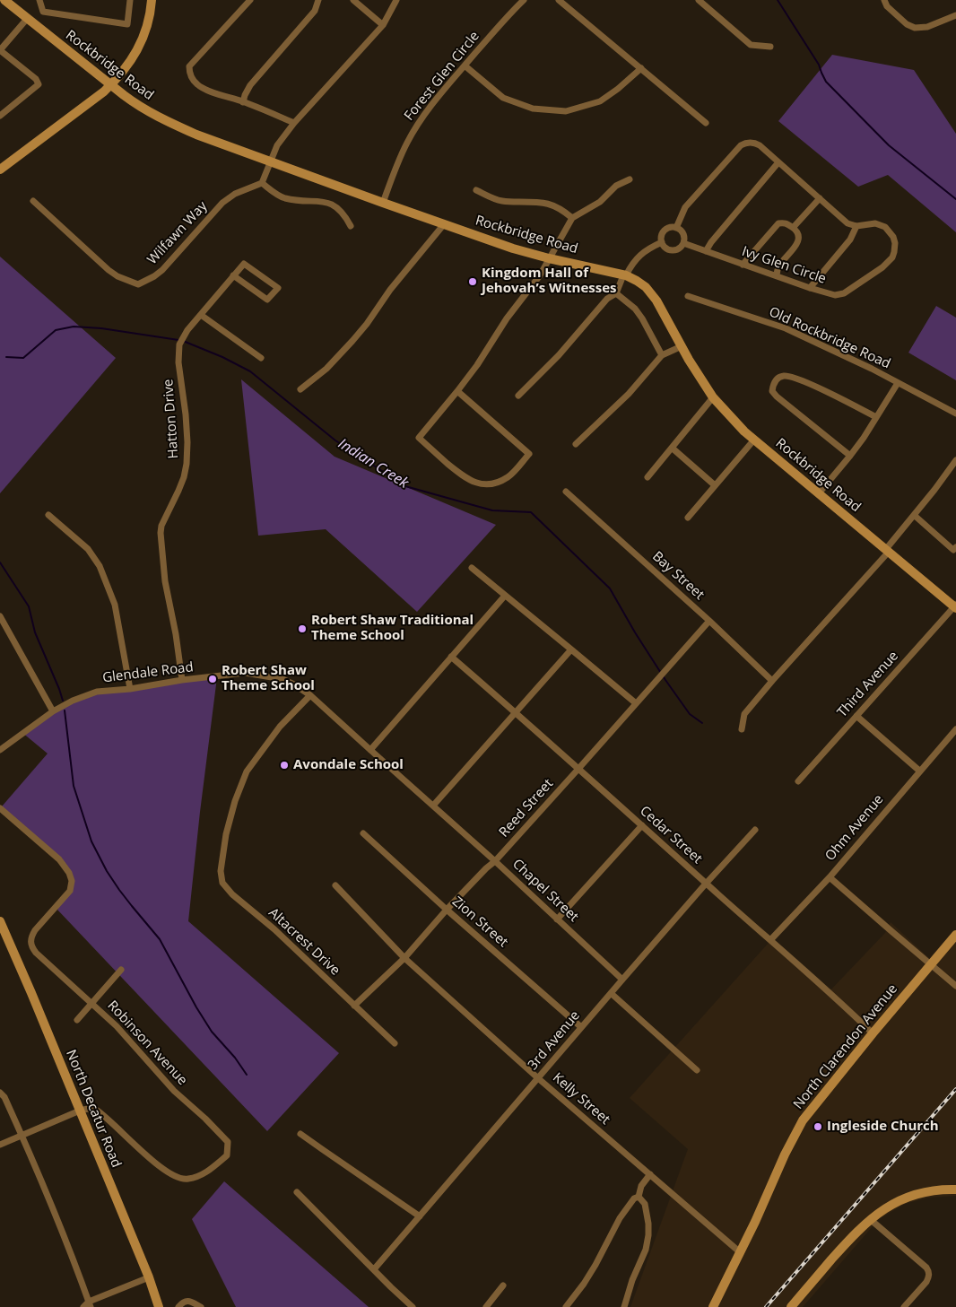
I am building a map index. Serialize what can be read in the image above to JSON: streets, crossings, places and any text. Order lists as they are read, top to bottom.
{
  "streets": {
    "street": [
      "Rockbridge Road",
      "Forest Glen Circle",
      "Wilfawn Way",
      "Ivy Glen Circle",
      "Old Rockbridge Road",
      "Hatton Drive",
      "Bay Street",
      "Glendale Road",
      "Third Avenue",
      "Reed Street",
      "Ohm Avenue",
      "Cedar Street",
      "Chapel Street",
      "Zion Street",
      "Altacrest Drive",
      "3rd Avenue",
      "Robinson Avenue",
      "North Clarendon Avenue",
      "Kelly Street",
      "North Decatur Road"
    ]
  },
  "crossings": [
    ["Rockbridge Road", "Forest Glen Circle"],
    ["Rockbridge Road", "Third Avenue"],
    ["Hatton Drive", "Glendale Road"],
    ["Bay Street", "Reed Street"],
    ["Glendale Road", "Chapel Street"],
    ["Glendale Road", "Altacrest Drive"],
    ["Reed Street", "Cedar Street"],
    ["Reed Street", "Chapel Street"],
    ["Reed Street", "Zion Street"],
    ["Reed Street", "Altacrest Drive"],
    ["Reed Street", "Kelly Street"],
    ["Ohm Avenue", "Cedar Street"],
    ["Cedar Street", "3rd Avenue"],
    ["Cedar Street", "North Clarendon Avenue"],
    ["Chapel Street", "Altacrest Drive"],
    ["Chapel Street", "3rd Avenue"],
    ["Zion Street", "3rd Avenue"],
    ["3rd Avenue", "Kelly Street"],
    ["Robinson Avenue", "North Decatur Road"],
    ["North Clarendon Avenue", "Kelly Street"]
  ],
  "water": ["Indian Creek"],
  "places": [
    "Kingdom Hall of Jehovah’s Witnesses",
    "Robert Shaw Traditional Theme School",
    "Robert Shaw Theme School",
    "Avondale School",
    "Ingleside Church"
  ]
}
